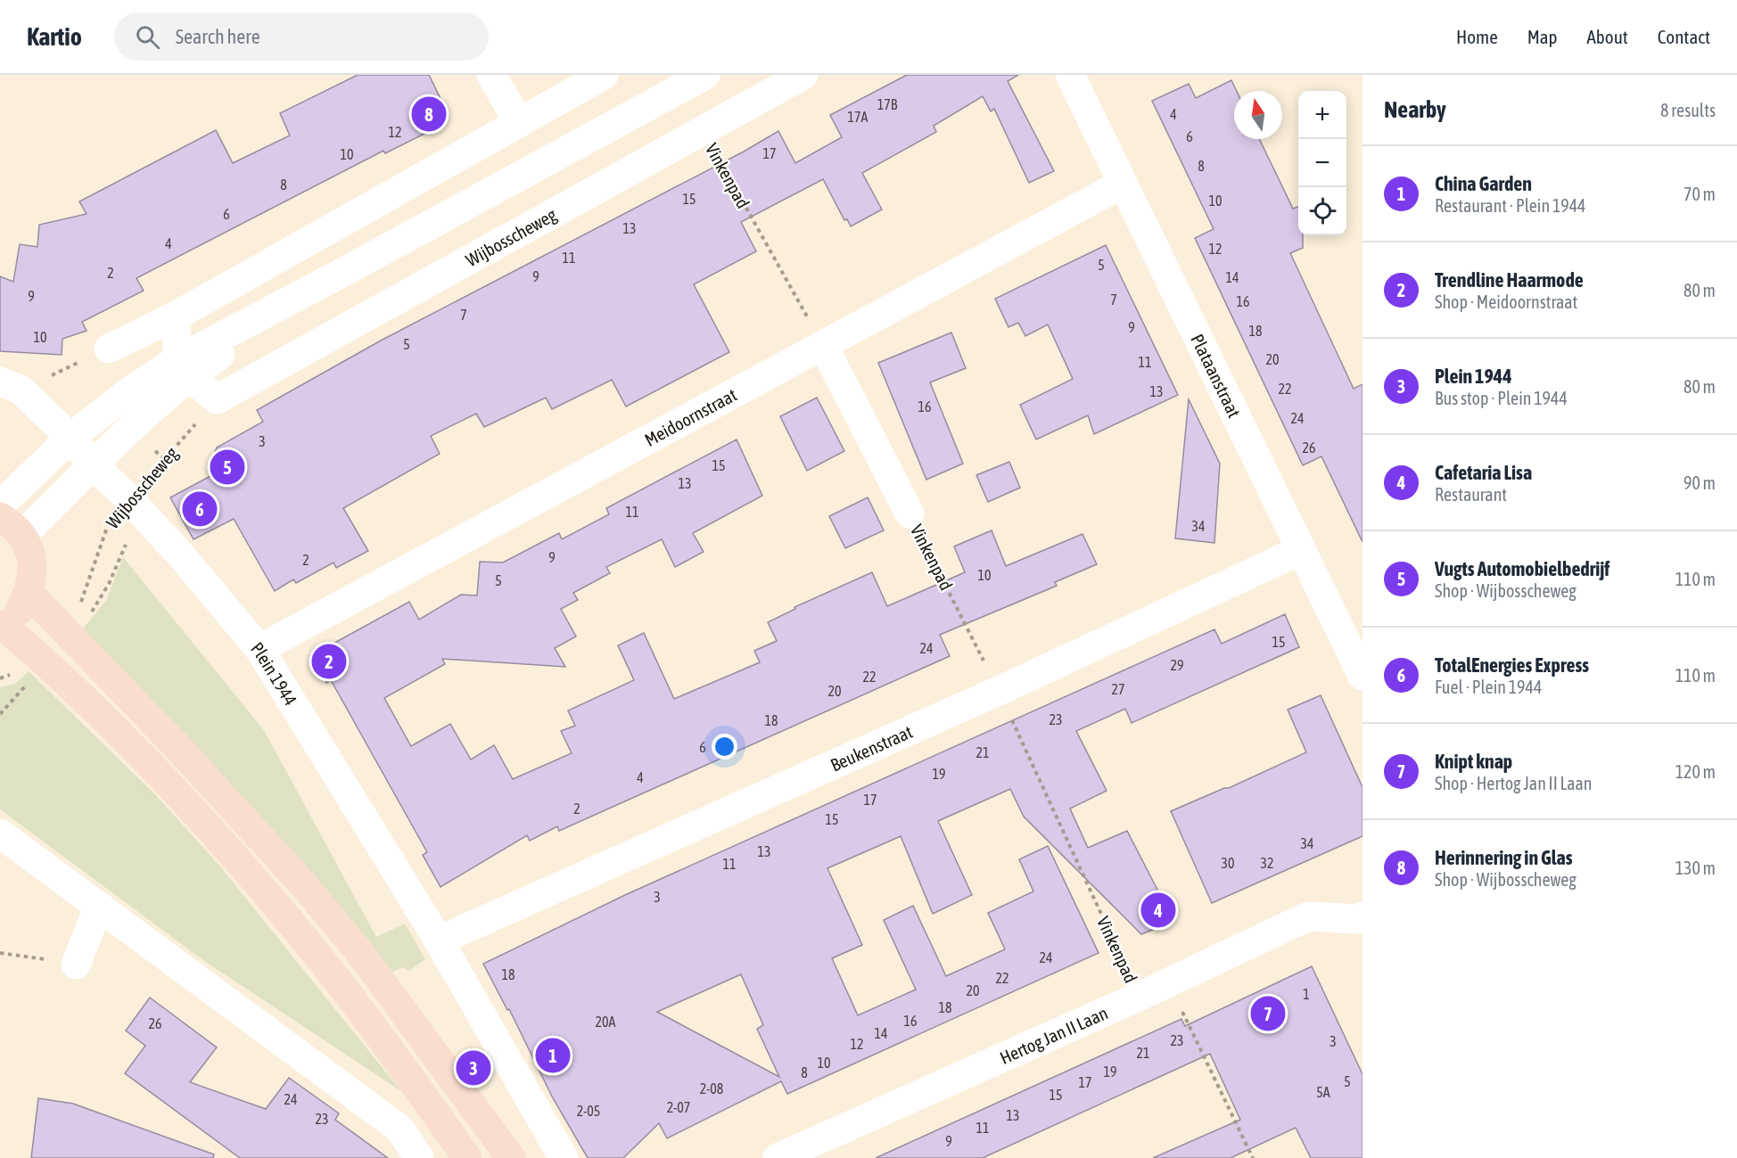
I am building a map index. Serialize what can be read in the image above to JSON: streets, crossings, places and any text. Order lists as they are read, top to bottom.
{
  "streets": {
    "street": [
      "Vinkenpad",
      "Wijbosscheweg",
      "Plataanstraat",
      "Meidoornstraat",
      "Plein 1944",
      "Beukenstraat",
      "Hertog Jan II Laan"
    ]
  },
  "crossings": [
    ["Vinkenpad", "Wijbosscheweg"],
    ["Vinkenpad", "Meidoornstraat"],
    ["Vinkenpad", "Beukenstraat"],
    ["Vinkenpad", "Hertog Jan II Laan"],
    ["Wijbosscheweg", "Plein 1944"],
    ["Plataanstraat", "Meidoornstraat"],
    ["Plataanstraat", "Beukenstraat"],
    ["Meidoornstraat", "Plein 1944"],
    ["Plein 1944", "Beukenstraat"]
  ],
  "house_numbers": [
    "17B",
    "4",
    "17A",
    "12",
    "6",
    "17",
    "10",
    "8",
    "8",
    "15",
    "10",
    "6",
    "13",
    "4",
    "12",
    "11",
    "5",
    "2",
    "9",
    "14",
    "9",
    "7",
    "16",
    "7",
    "9",
    "18",
    "10",
    "5",
    "20",
    "11",
    "22",
    "13",
    "16",
    "24",
    "3",
    "26",
    "15",
    "13",
    "11",
    "34",
    "9",
    "2",
    "10",
    "5",
    "15",
    "24",
    "29",
    "22",
    "27",
    "20",
    "23",
    "18",
    "6",
    "21",
    "19",
    "4",
    "17",
    "2",
    "15",
    "34",
    "13",
    "30",
    "32",
    "11",
    "3",
    "24",
    "18",
    "22",
    "20",
    "1",
    "18",
    "16",
    "20A",
    "26",
    "14",
    "23",
    "3",
    "12",
    "21",
    "10",
    "19",
    "8",
    "5",
    "17",
    "2-08",
    "5A",
    "15",
    "24",
    "2-07",
    "2-05",
    "13",
    "23",
    "11",
    "9"
  ],
  "north": "top",
  "page": {
    "header": "Kartio",
    "search": "Search here",
    "nav": [
      "Home",
      "Map",
      "About",
      "Contact"
    ],
    "heading": ["Nearby", "8 results"],
    "map_buttons": ["+", "−"],
    "pins": [
      "8",
      "5",
      "6",
      "2",
      "4",
      "7",
      "1",
      "3"
    ],
    "list": [
      {
        "mark": "1",
        "name": "China Garden",
        "note": "Restaurant · Plein 1944",
        "value": "70 m"
      },
      {
        "mark": "2",
        "name": "Trendline Haarmode",
        "note": "Shop · Meidoornstraat",
        "value": "80 m"
      },
      {
        "mark": "3",
        "name": "Plein 1944",
        "note": "Bus stop · Plein 1944",
        "value": "80 m"
      },
      {
        "mark": "4",
        "name": "Cafetaria Lisa",
        "note": "Restaurant",
        "value": "90 m"
      },
      {
        "mark": "5",
        "name": "Vugts Automobielbedrijf",
        "note": "Shop · Wijbosscheweg",
        "value": "110 m"
      },
      {
        "mark": "6",
        "name": "TotalEnergies Express",
        "note": "Fuel · Plein 1944",
        "value": "110 m"
      },
      {
        "mark": "7",
        "name": "Knipt knap",
        "note": "Shop · Hertog Jan II Laan",
        "value": "120 m"
      },
      {
        "mark": "8",
        "name": "Herinnering in Glas",
        "note": "Shop · Wijbosscheweg",
        "value": "130 m"
      }
    ]
  }
}
